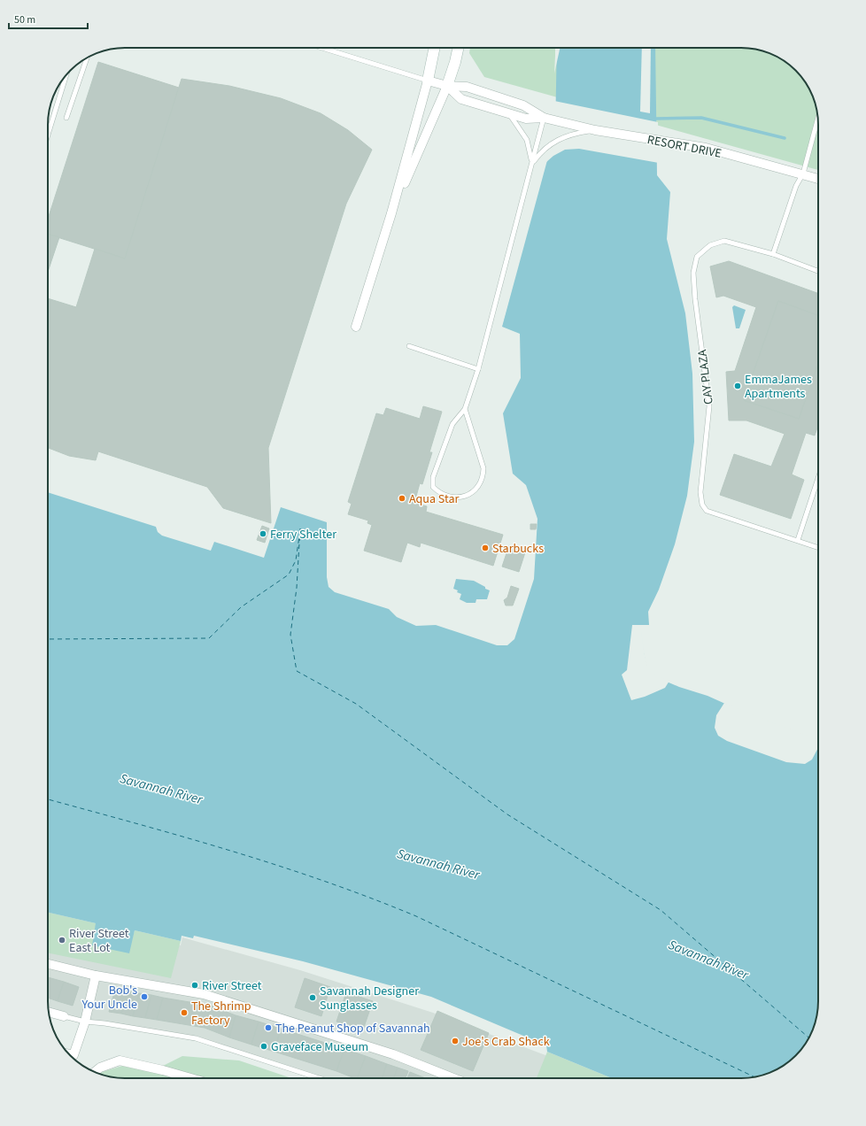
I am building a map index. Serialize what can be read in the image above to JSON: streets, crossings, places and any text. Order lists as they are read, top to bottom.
{
  "streets": {
    "street": ["RESORT DRIVE"],
    "lane": ["CAY PLAZA"]
  },
  "water": ["Savannah River"],
  "places": [
    "EmmaJames Apartments",
    "Aqua Star",
    "Ferry Shelter",
    "Starbucks",
    "River Street East Lot",
    "River Street",
    "Bob's Your Uncle",
    "Savannah Designer Sunglasses",
    "The Shrimp Factory",
    "The Peanut Shop of Savannah",
    "Joe's Crab Shack",
    "Graveface Museum"
  ],
  "scale_bar": "50 m"
}
